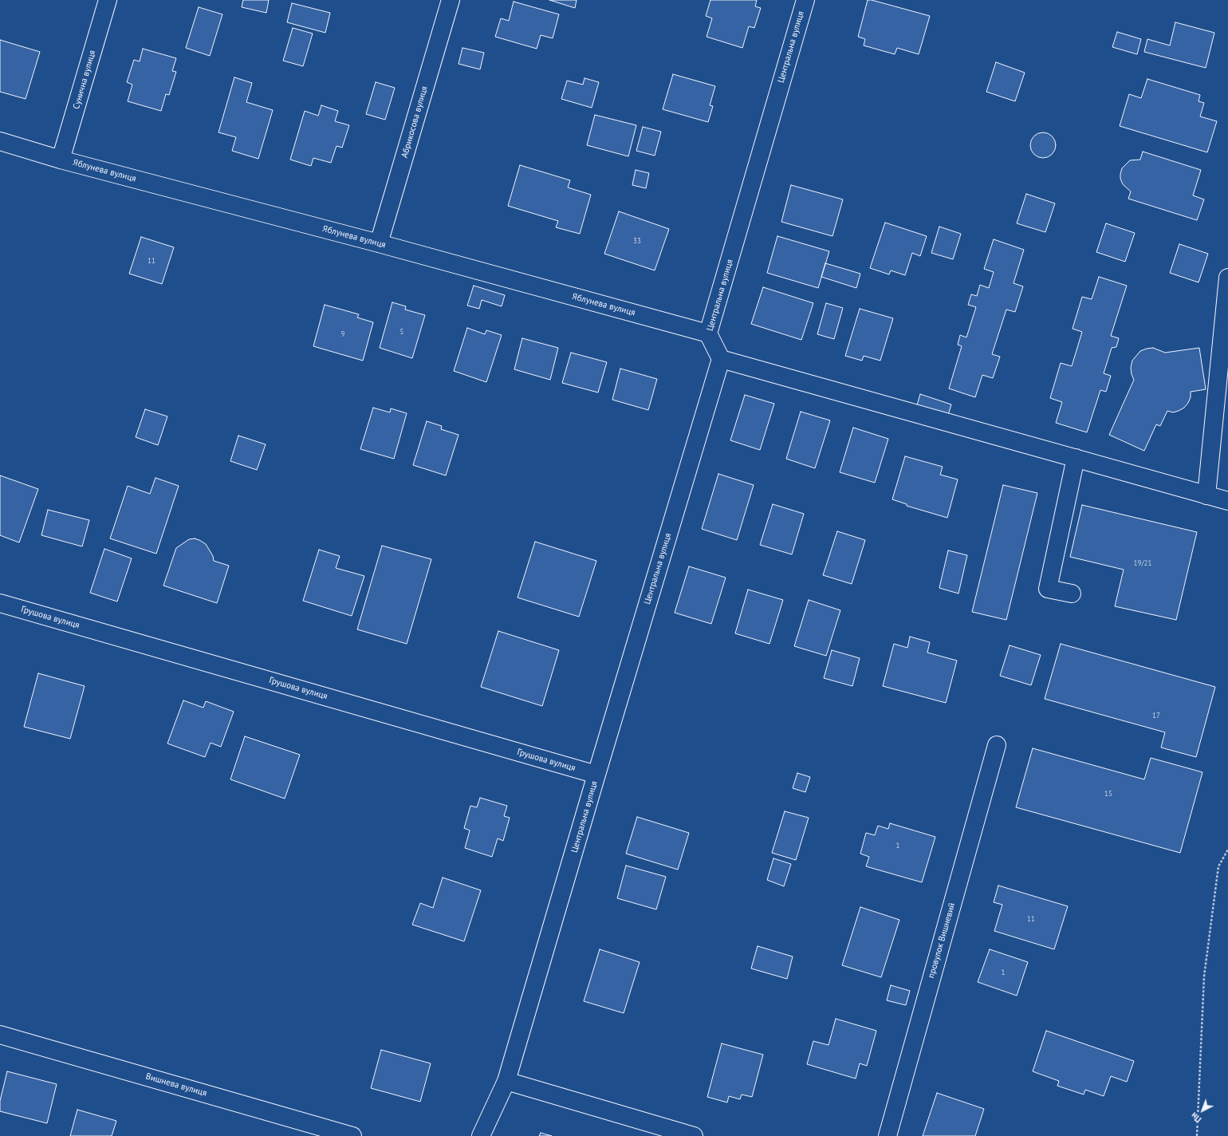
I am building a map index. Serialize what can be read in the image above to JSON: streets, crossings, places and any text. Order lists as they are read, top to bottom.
{
  "streets": {
    "street": [
      "Центральна вулиця",
      "Сунична вулиця",
      "Абрикосова вулиця",
      "Яблунева вулиця",
      "Грушова вулиця",
      "провулок Вишневий",
      "Вишнева вулиця"
    ]
  },
  "crossings": [
    ["Центральна вулиця", "Яблунева вулиця"],
    ["Центральна вулиця", "Грушова вулиця"],
    ["Сунична вулиця", "Яблунева вулиця"],
    ["Абрикосова вулиця", "Яблунева вулиця"]
  ],
  "house_numbers": [
    "33",
    "11",
    "5",
    "9",
    "19/21",
    "17",
    "15",
    "1",
    "11",
    "1"
  ],
  "north": "bottom left"
}
